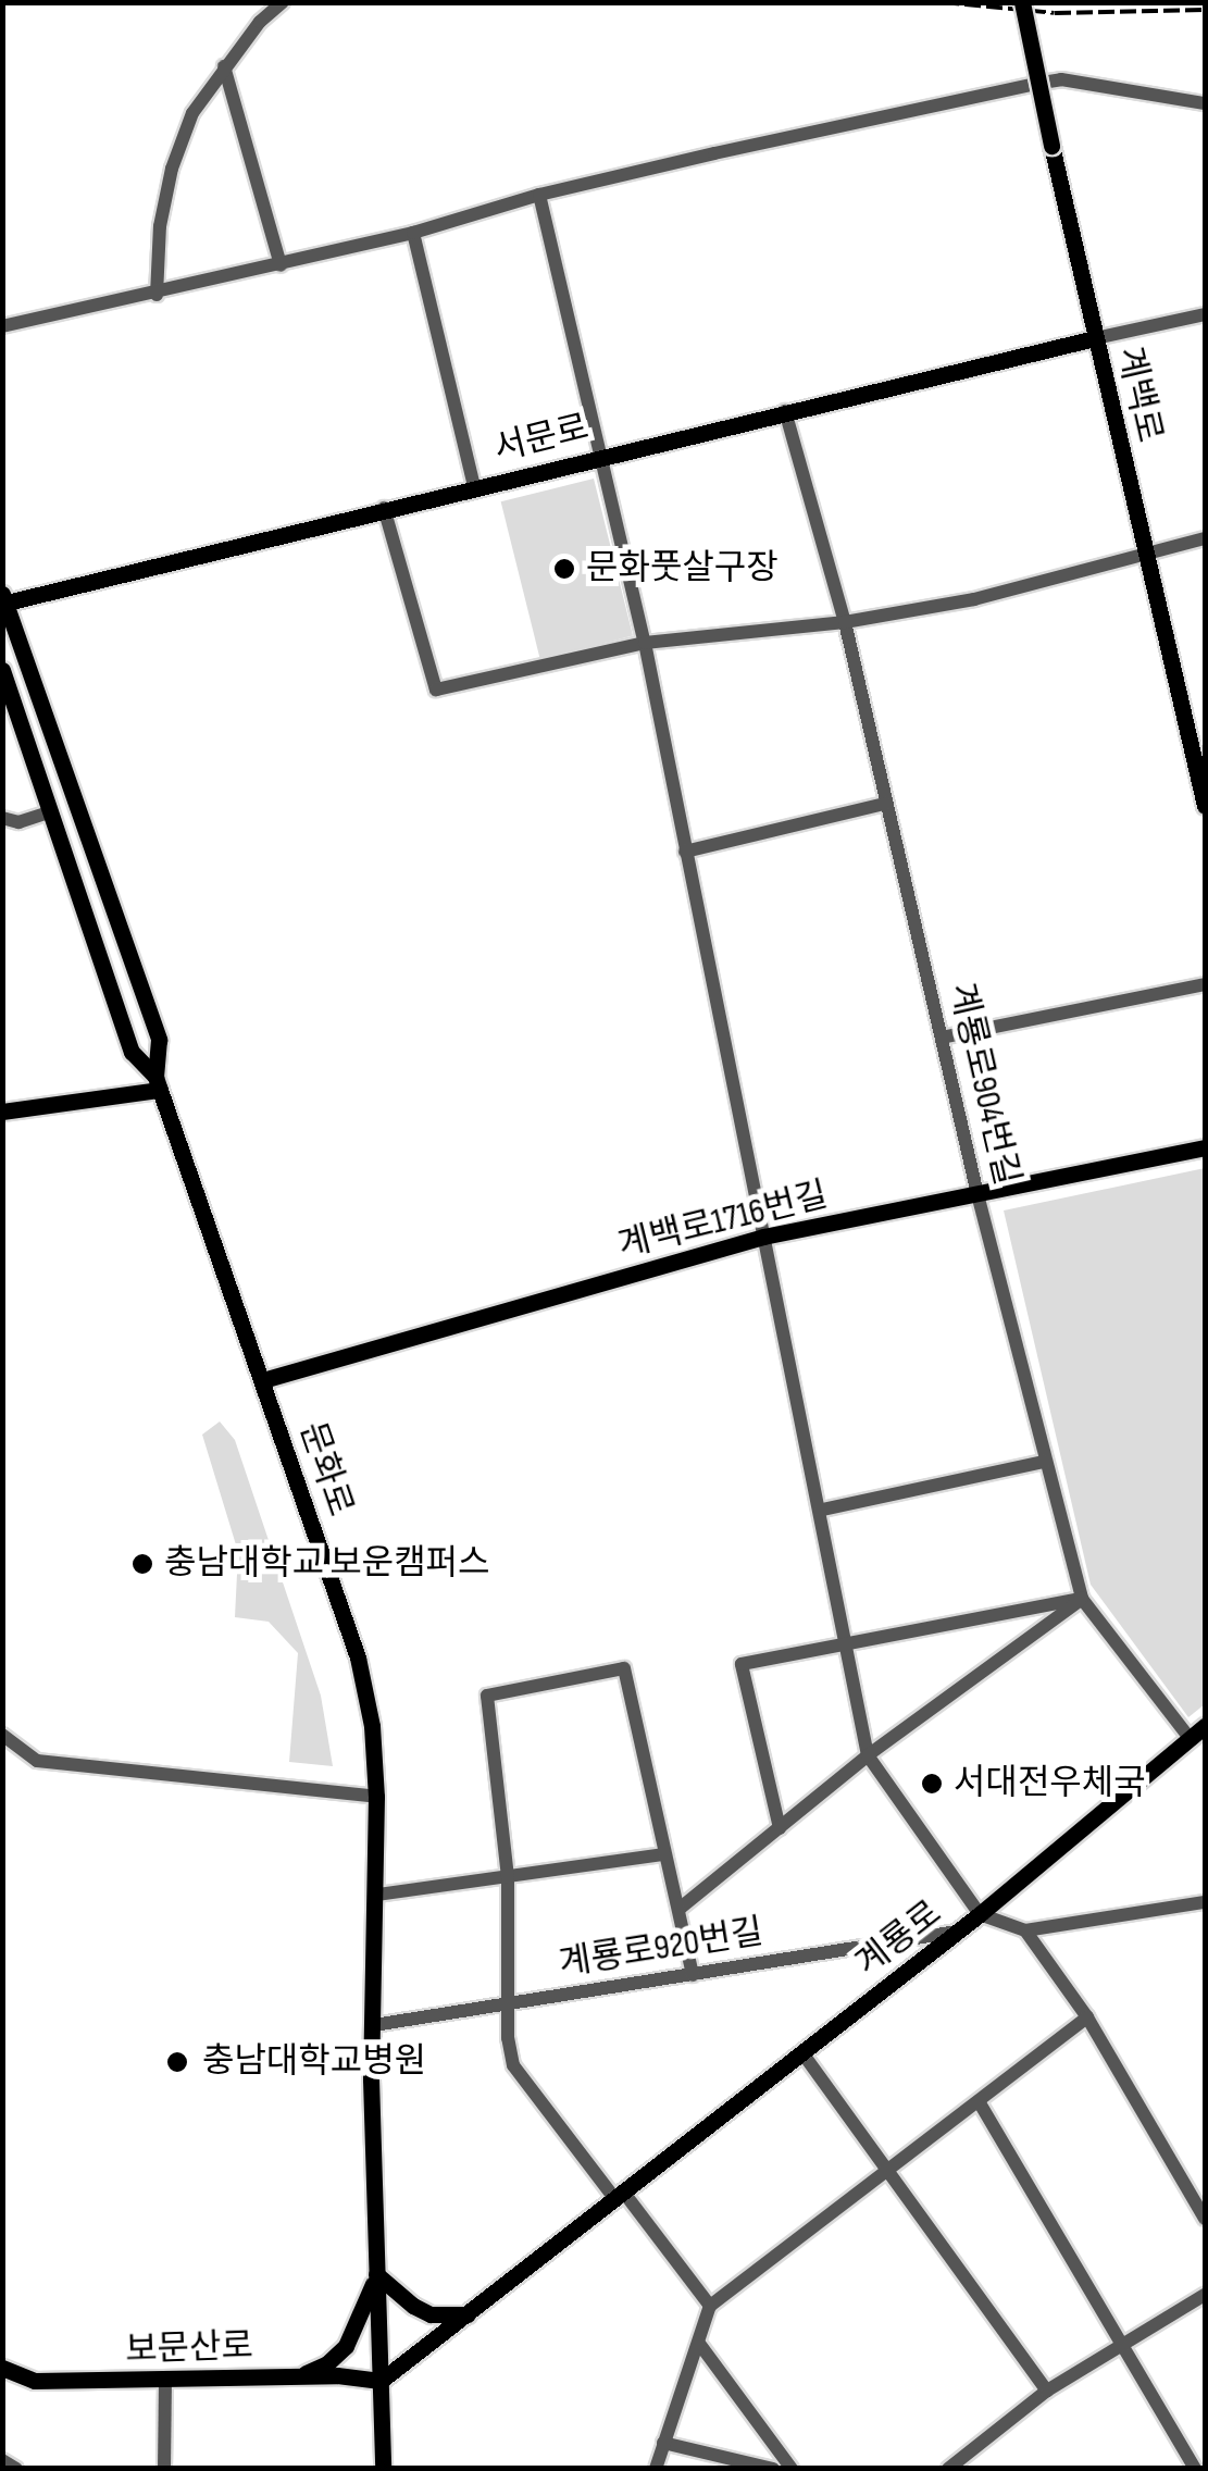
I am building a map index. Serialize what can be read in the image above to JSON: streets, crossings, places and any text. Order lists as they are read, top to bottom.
{
  "streets": {
    "main road": [
      "계백로",
      "서문로",
      "계백로1716번길",
      "문화로",
      "계룡로",
      "보문산로"
    ],
    "street": ["계룡로904번길", "계룡로920번길"]
  },
  "crossings": [
    ["계백로", "서문로"],
    ["서문로", "계룡로904번길"],
    ["서문로", "문화로"],
    ["계룡로904번길", "계백로1716번길"],
    ["계룡로904번길", "계룡로"],
    ["계백로1716번길", "문화로"],
    ["문화로", "계룡로"],
    ["문화로", "계룡로920번길"],
    ["문화로", "보문산로"],
    ["계룡로", "계룡로920번길"],
    ["계룡로", "보문산로"]
  ],
  "places": [
    "문화풋살구장",
    "충남대학교 보운캠퍼스",
    "서대전우체국",
    "충남대학교병원"
  ]
}
